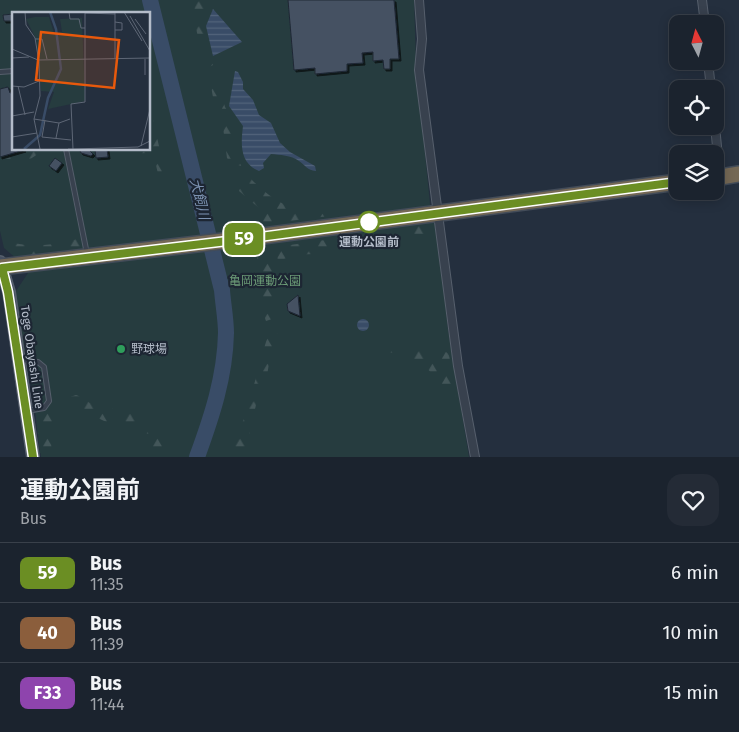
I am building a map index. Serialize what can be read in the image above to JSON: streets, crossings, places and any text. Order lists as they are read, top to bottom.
{
  "streets": {
    "main road": ["Toge Obayashi Line"]
  },
  "water": ["犬飼川"],
  "parks": ["亀岡運動公園"],
  "places": ["運動公園前", "野球場"],
  "lines": ["bus line 59"],
  "north": "top",
  "page": {
    "on_map": "59",
    "heading": ["運動公園前", "Bus"],
    "list": [
      {
        "mark": "59",
        "name": "Bus",
        "note": "11:35",
        "value": "6 min"
      },
      {
        "mark": "40",
        "name": "Bus",
        "note": "11:39",
        "value": "10 min"
      },
      {
        "mark": "F33",
        "name": "Bus",
        "note": "11:44",
        "value": "15 min"
      }
    ]
  }
}
